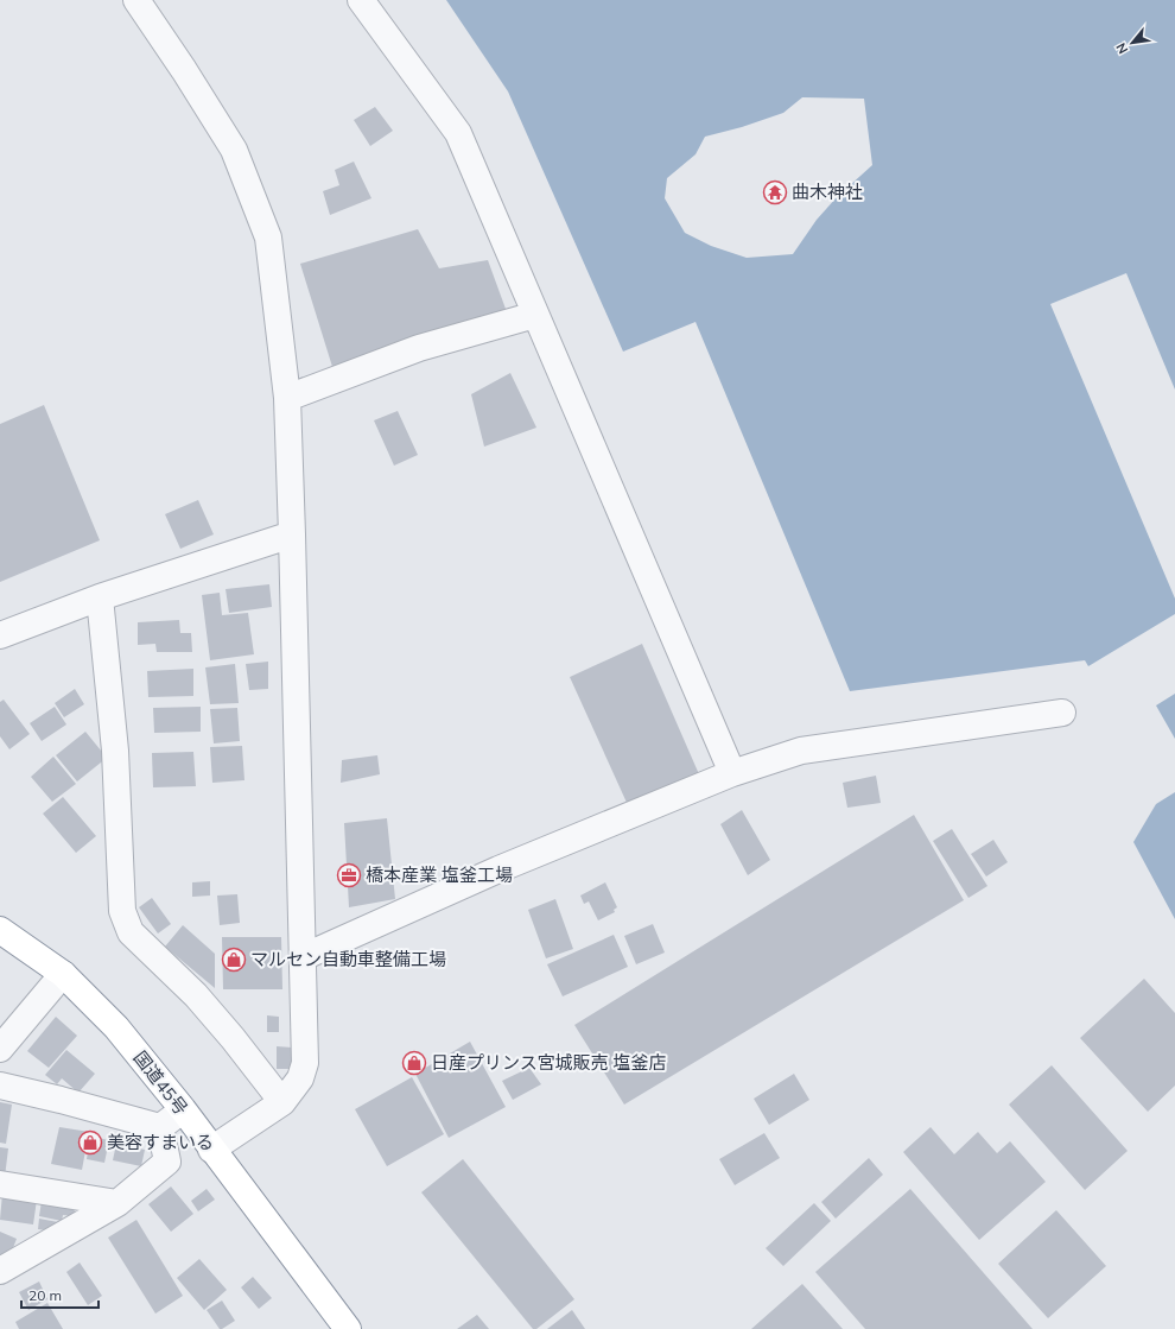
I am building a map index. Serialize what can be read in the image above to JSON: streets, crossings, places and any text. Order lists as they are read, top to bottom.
{
  "streets": {
    "highway": ["国道45号"]
  },
  "places": {
    "temple": ["曲木神社"],
    "office": ["橋本産業 塩釜工場"],
    "shop": ["マルセン自動車整備工場", "日産プリンス宮城販売 塩釜店", "美容すまいる"]
  },
  "scale_bar": "20 m",
  "north": "bottom left"
}
